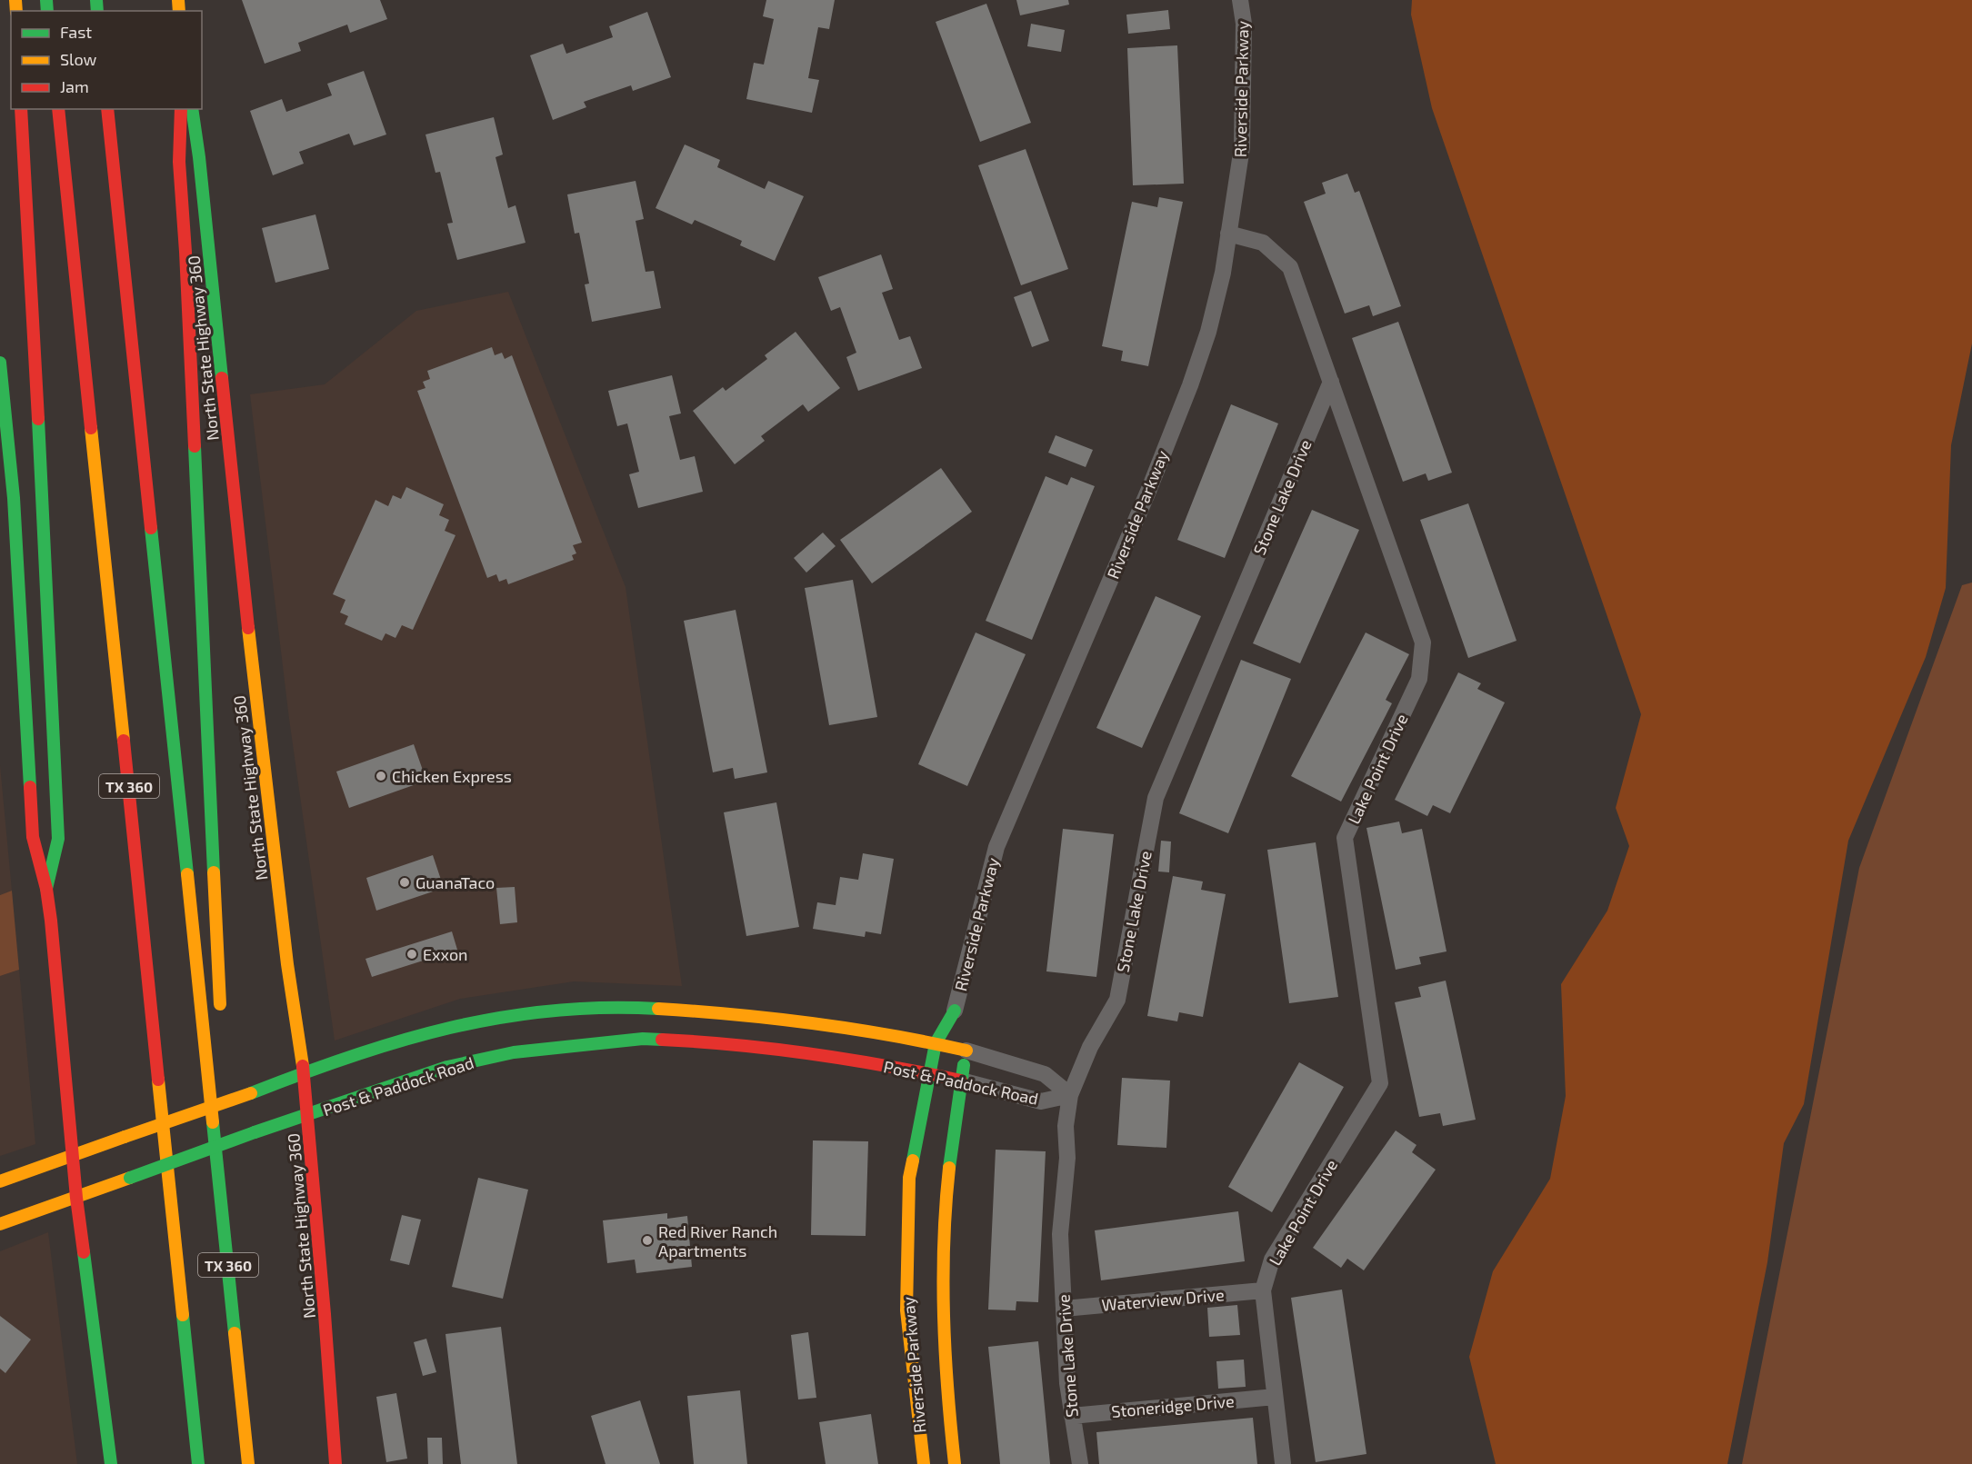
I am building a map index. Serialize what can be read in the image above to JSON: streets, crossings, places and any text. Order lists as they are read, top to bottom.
{
  "streets": {
    "main road": [
      "Riverside Parkway",
      "North State Highway 360",
      "TX 360",
      "Post & Paddock Road"
    ],
    "street": [
      "Stone Lake Drive",
      "Lake Point Drive",
      "Waterview Drive",
      "Stoneridge Drive"
    ]
  },
  "crossings": [
    ["Riverside Parkway", "Lake Point Drive"],
    ["Riverside Parkway", "Post & Paddock Road"],
    ["North State Highway 360", "Post & Paddock Road"],
    ["Stone Lake Drive", "Lake Point Drive"],
    ["Stone Lake Drive", "Post & Paddock Road"],
    ["Stone Lake Drive", "Waterview Drive"],
    ["Stone Lake Drive", "Stoneridge Drive"],
    ["Lake Point Drive", "Waterview Drive"],
    ["Lake Point Drive", "Stoneridge Drive"]
  ],
  "places": [
    "Chicken Express",
    "GuanaTaco",
    "Exxon",
    "Red River Ranch Apartments"
  ],
  "legend": ["Fast", "Slow", "Jam"]
}
